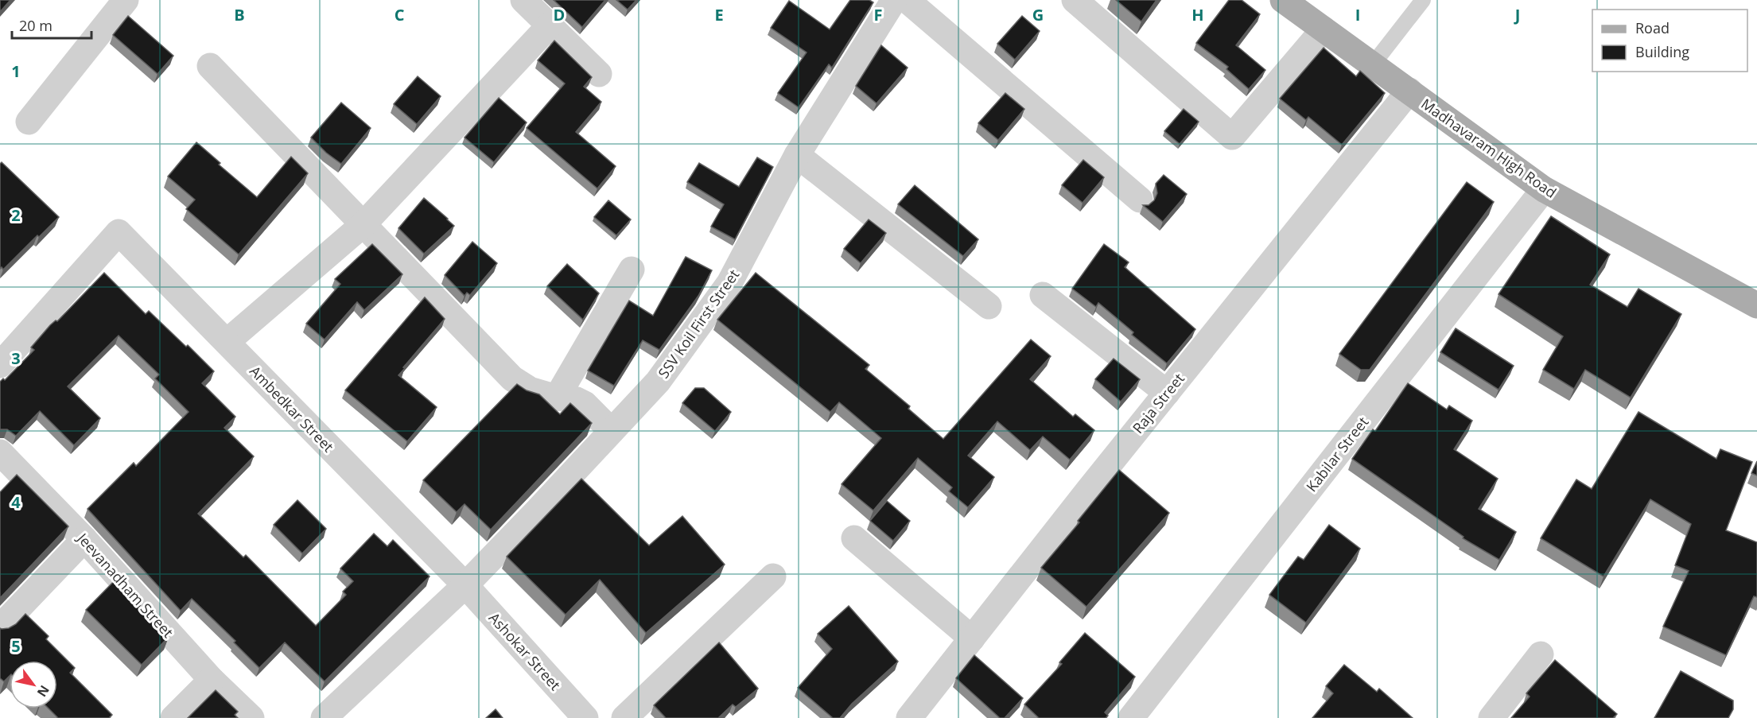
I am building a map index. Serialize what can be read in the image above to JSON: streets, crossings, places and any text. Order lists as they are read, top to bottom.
{
  "streets": {
    "main road": ["Madhavaram High Road"],
    "street": [
      "SSV Koil First Street",
      "Raja Street",
      "Ambedkar Street",
      "Kabilar Street",
      "Jeevanadham Street",
      "Ashokar Street"
    ]
  },
  "crossings": [
    ["Madhavaram High Road", "Raja Street"],
    ["Madhavaram High Road", "Kabilar Street"],
    ["SSV Koil First Street", "Ambedkar Street"],
    ["SSV Koil First Street", "Ashokar Street"],
    ["Ambedkar Street", "Ashokar Street"]
  ],
  "legend": ["Road", "Building"],
  "scale_bar": "20 m",
  "north": "bottom right",
  "grid": {
    "columns": [
      "B",
      "C",
      "D",
      "E",
      "F",
      "G",
      "H",
      "I",
      "J"
    ],
    "rows": [
      "1",
      "2",
      "3",
      "4",
      "5"
    ]
  }
}
